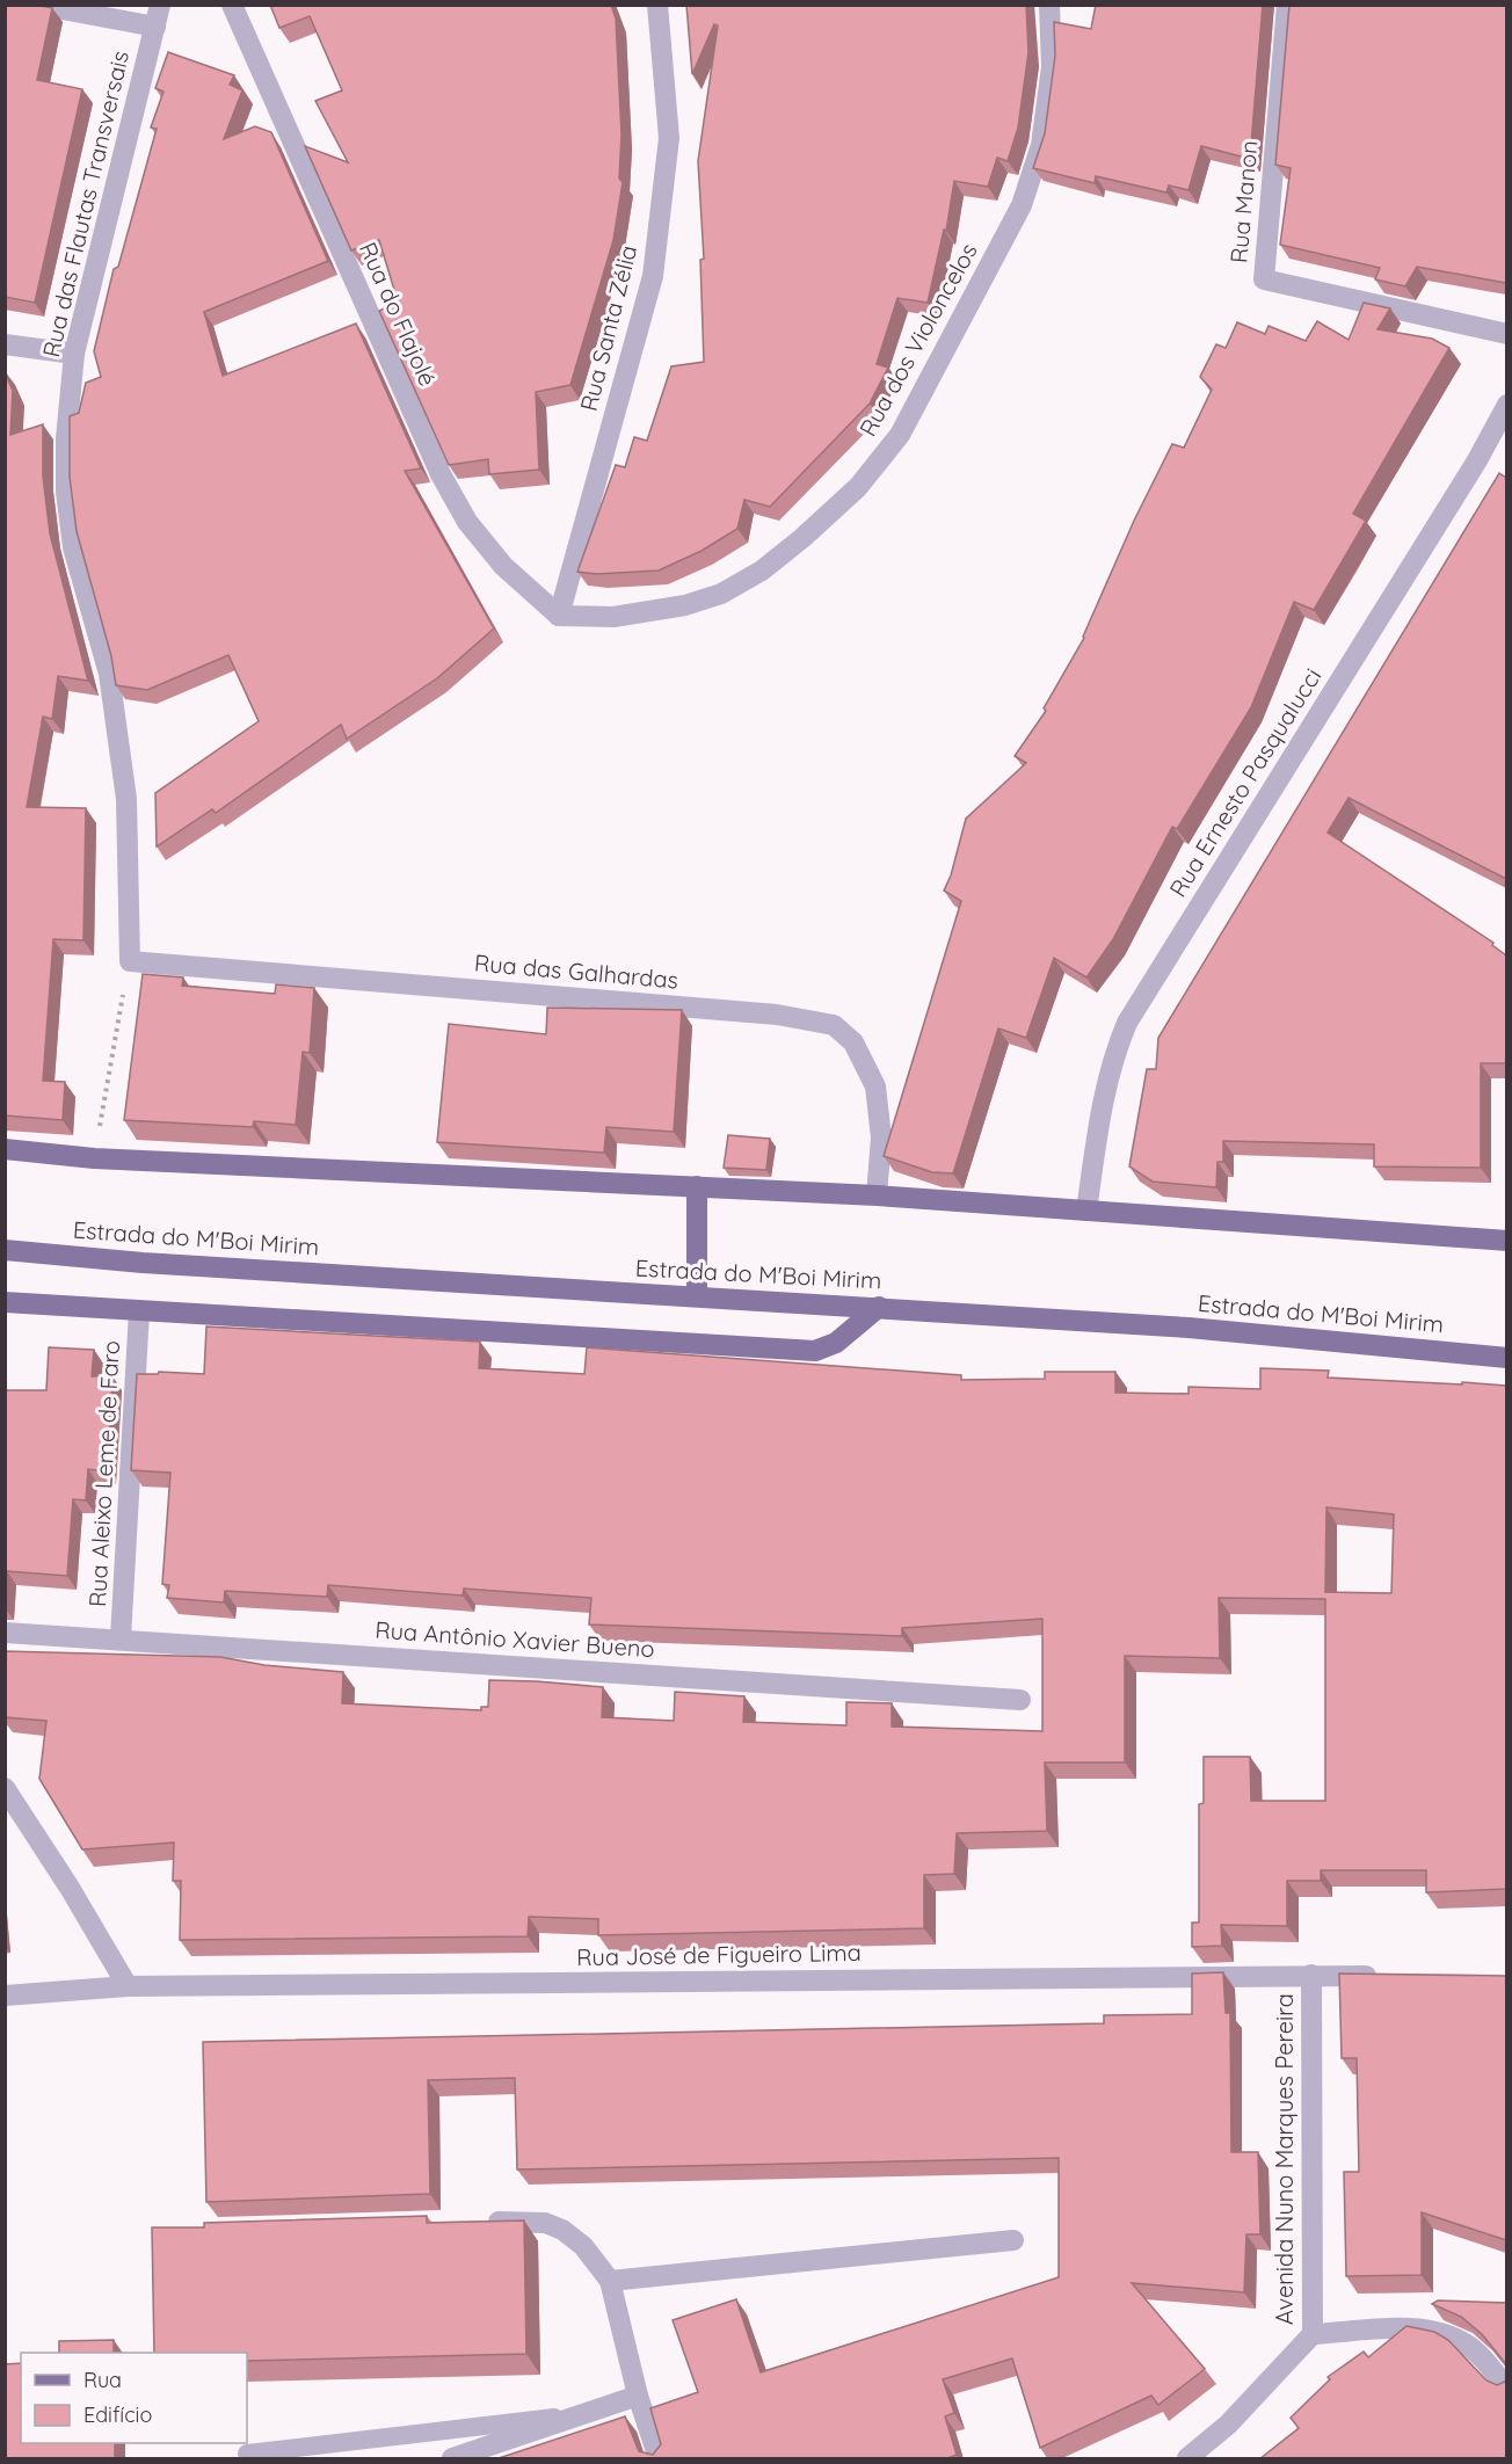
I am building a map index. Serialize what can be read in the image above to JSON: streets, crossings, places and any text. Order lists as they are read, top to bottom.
{
  "streets": {
    "main road": ["Estrada do M'Boi Mirim"],
    "street": [
      "Rua Manon",
      "Rua das Flautas Transversais",
      "Rua do Flajolé",
      "Rua Santa Zélia",
      "Rua dos Violoncelos",
      "Rua Ernesto Pasqualucci",
      "Rua das Galhardas",
      "Rua Aleixo Leme de Faro",
      "Rua Antônio Xavier Bueno",
      "Rua José de Figueiro Lima",
      "Avenida Nuno Marques Pereira"
    ]
  },
  "crossings": [
    ["Rua das Flautas Transversais", "Rua das Galhardas"],
    ["Rua do Flajolé", "Rua Santa Zélia"],
    ["Rua do Flajolé", "Rua dos Violoncelos"],
    ["Rua Santa Zélia", "Rua dos Violoncelos"],
    ["Rua Aleixo Leme de Faro", "Rua Antônio Xavier Bueno"],
    ["Rua José de Figueiro Lima", "Avenida Nuno Marques Pereira"]
  ],
  "legend": ["Rua", "Edifício"]
}
